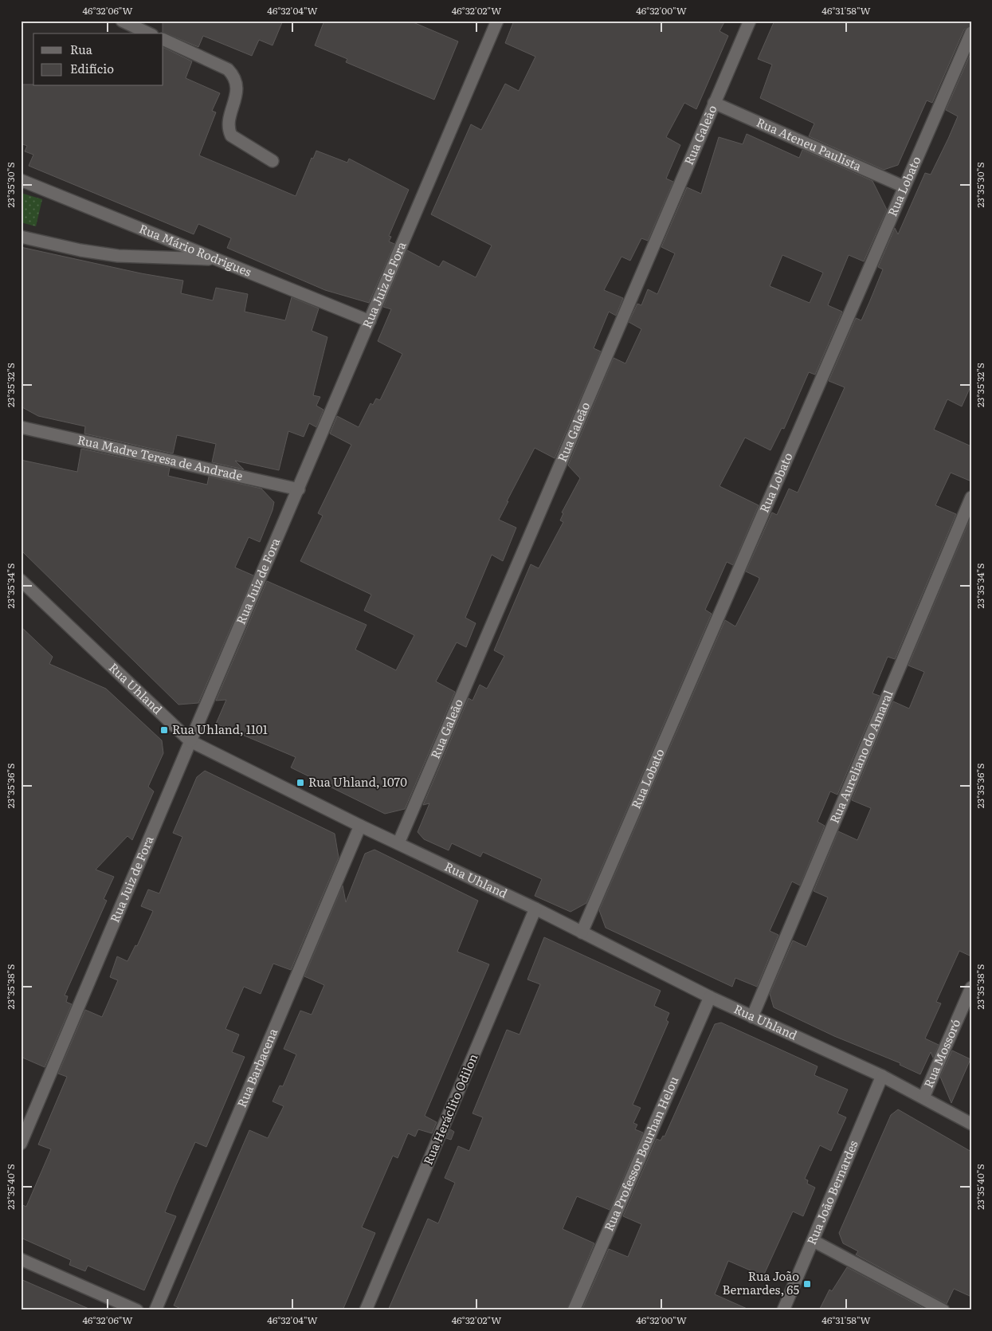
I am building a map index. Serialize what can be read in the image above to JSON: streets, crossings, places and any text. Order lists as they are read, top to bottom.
{
  "streets": {
    "street": [
      "Rua Galeão",
      "Rua Ateneu Paulista",
      "Rua Lobato",
      "Rua Mário Rodrigues",
      "Rua Juiz de Fora",
      "Rua Madre Teresa de Andrade",
      "Rua Uhland",
      "Rua Aureliano do Amaral",
      "Rua Mossoró",
      "Rua Barbacena",
      "Rua Heráclito Odilon",
      "Rua Professor Bourhan Helou",
      "Rua João Bernardes"
    ]
  },
  "crossings": [
    ["Rua Galeão", "Rua Ateneu Paulista"],
    ["Rua Galeão", "Rua Uhland"],
    ["Rua Ateneu Paulista", "Rua Lobato"],
    ["Rua Lobato", "Rua Uhland"],
    ["Rua Mário Rodrigues", "Rua Juiz de Fora"],
    ["Rua Juiz de Fora", "Rua Madre Teresa de Andrade"],
    ["Rua Juiz de Fora", "Rua Uhland"],
    ["Rua Uhland", "Rua Aureliano do Amaral"],
    ["Rua Uhland", "Rua Mossoró"],
    ["Rua Uhland", "Rua Barbacena"],
    ["Rua Uhland", "Rua Heráclito Odilon"],
    ["Rua Uhland", "Rua Professor Bourhan Helou"],
    ["Rua Uhland", "Rua João Bernardes"]
  ],
  "places": {
    "transit": ["Rua Uhland, 1101", "Rua Uhland, 1070", "Rua João Bernardes, 65"]
  },
  "legend": ["Rua", "Edifício"],
  "coordinates": [
    "46°32'06\"W",
    "46°32'04\"W",
    "46°32'02\"W",
    "46°32'00\"W",
    "46°31'58\"W",
    "23°35'30\"S",
    "23°35'32\"S",
    "23°35'34\"S",
    "23°35'36\"S",
    "23°35'38\"S",
    "23°35'40\"S"
  ]
}
